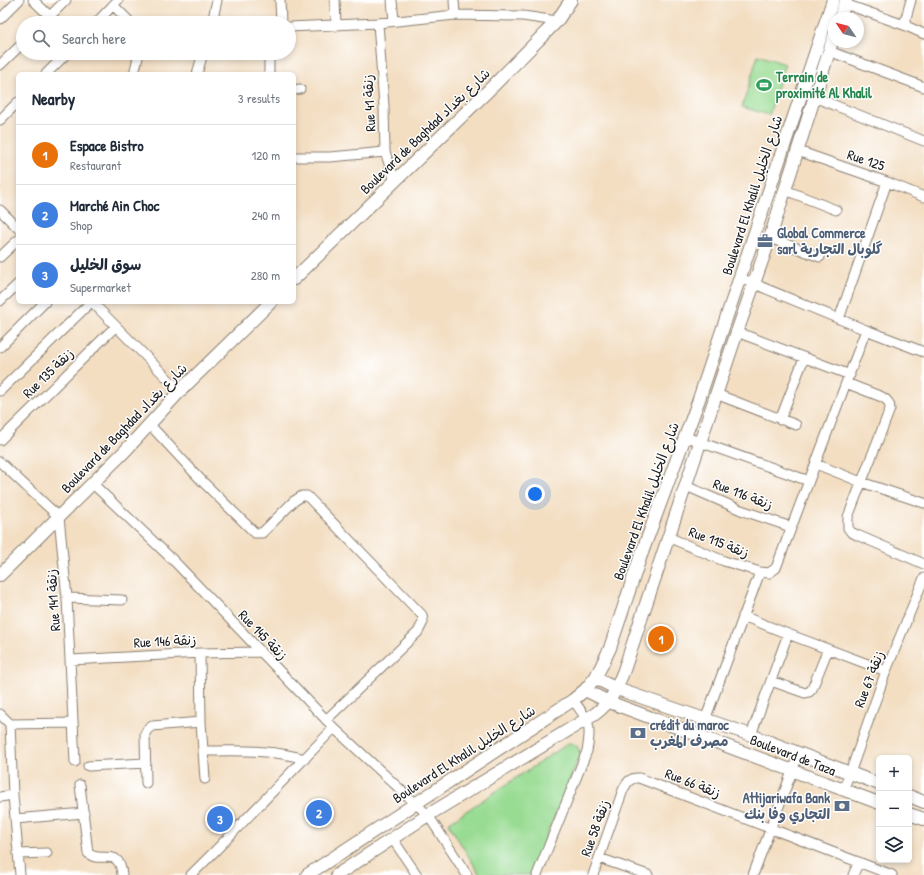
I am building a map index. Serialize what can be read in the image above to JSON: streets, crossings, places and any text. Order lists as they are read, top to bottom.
{
  "streets": {
    "street": [
      "Rue 41 زنقة",
      "Boulevard de Baghdad شارع بغداد",
      "Rue 125",
      "Boulevard El Khalil شارع الخليل",
      "Rue 135 زنقة",
      "Rue 116 زنقة",
      "Rue 115 زنقة",
      "Rue 141 زنقة",
      "Rue 145 زنقة",
      "Rue 146 زنقة",
      "Rue 67 زنقة",
      "Boulevard de Taza",
      "Rue 66 زنقة",
      "Rue 58 زنقة"
    ]
  },
  "crossings": [
    ["Rue 41 زنقة", "Boulevard de Baghdad شارع بغداد"],
    ["Boulevard de Baghdad شارع بغداد", "Rue 141 زنقة"],
    ["Boulevard de Baghdad شارع بغداد", "Rue 145 زنقة"],
    ["Rue 125", "Boulevard El Khalil شارع الخليل"],
    ["Boulevard El Khalil شارع الخليل", "Rue 116 زنقة"],
    ["Boulevard El Khalil شارع الخليل", "Rue 115 زنقة"],
    ["Boulevard El Khalil شارع الخليل", "Rue 145 زنقة"],
    ["Boulevard El Khalil شارع الخليل", "Boulevard de Taza"],
    ["Rue 141 زنقة", "Rue 146 زنقة"],
    ["Rue 145 زنقة", "Rue 146 زنقة"],
    ["Rue 67 زنقة", "Boulevard de Taza"],
    ["Rue 66 زنقة", "Rue 58 زنقة"]
  ],
  "places": {
    "sports": ["Terrain de proximité Al Khalil"],
    "office": ["Global Commerce sarl گلوبال التجارية"],
    "bank": ["crédit du maroc مصرف المغرب", "Attijariwafa Bank التجاري وفا بنك"]
  },
  "north": "top left",
  "page": {
    "search": "Search here",
    "heading": ["Nearby", "3 results"],
    "list": [
      {
        "mark": "1",
        "name": "Espace Bistro",
        "note": "Restaurant",
        "value": "120 m"
      },
      {
        "mark": "2",
        "name": "Marché Ain Choc",
        "note": "Shop",
        "value": "240 m"
      },
      {
        "mark": "3",
        "name": "سوق الخليل",
        "note": "Supermarket",
        "value": "280 m"
      }
    ],
    "pins": ["1", "2", "3"],
    "map_buttons": ["+", "−"]
  }
}
